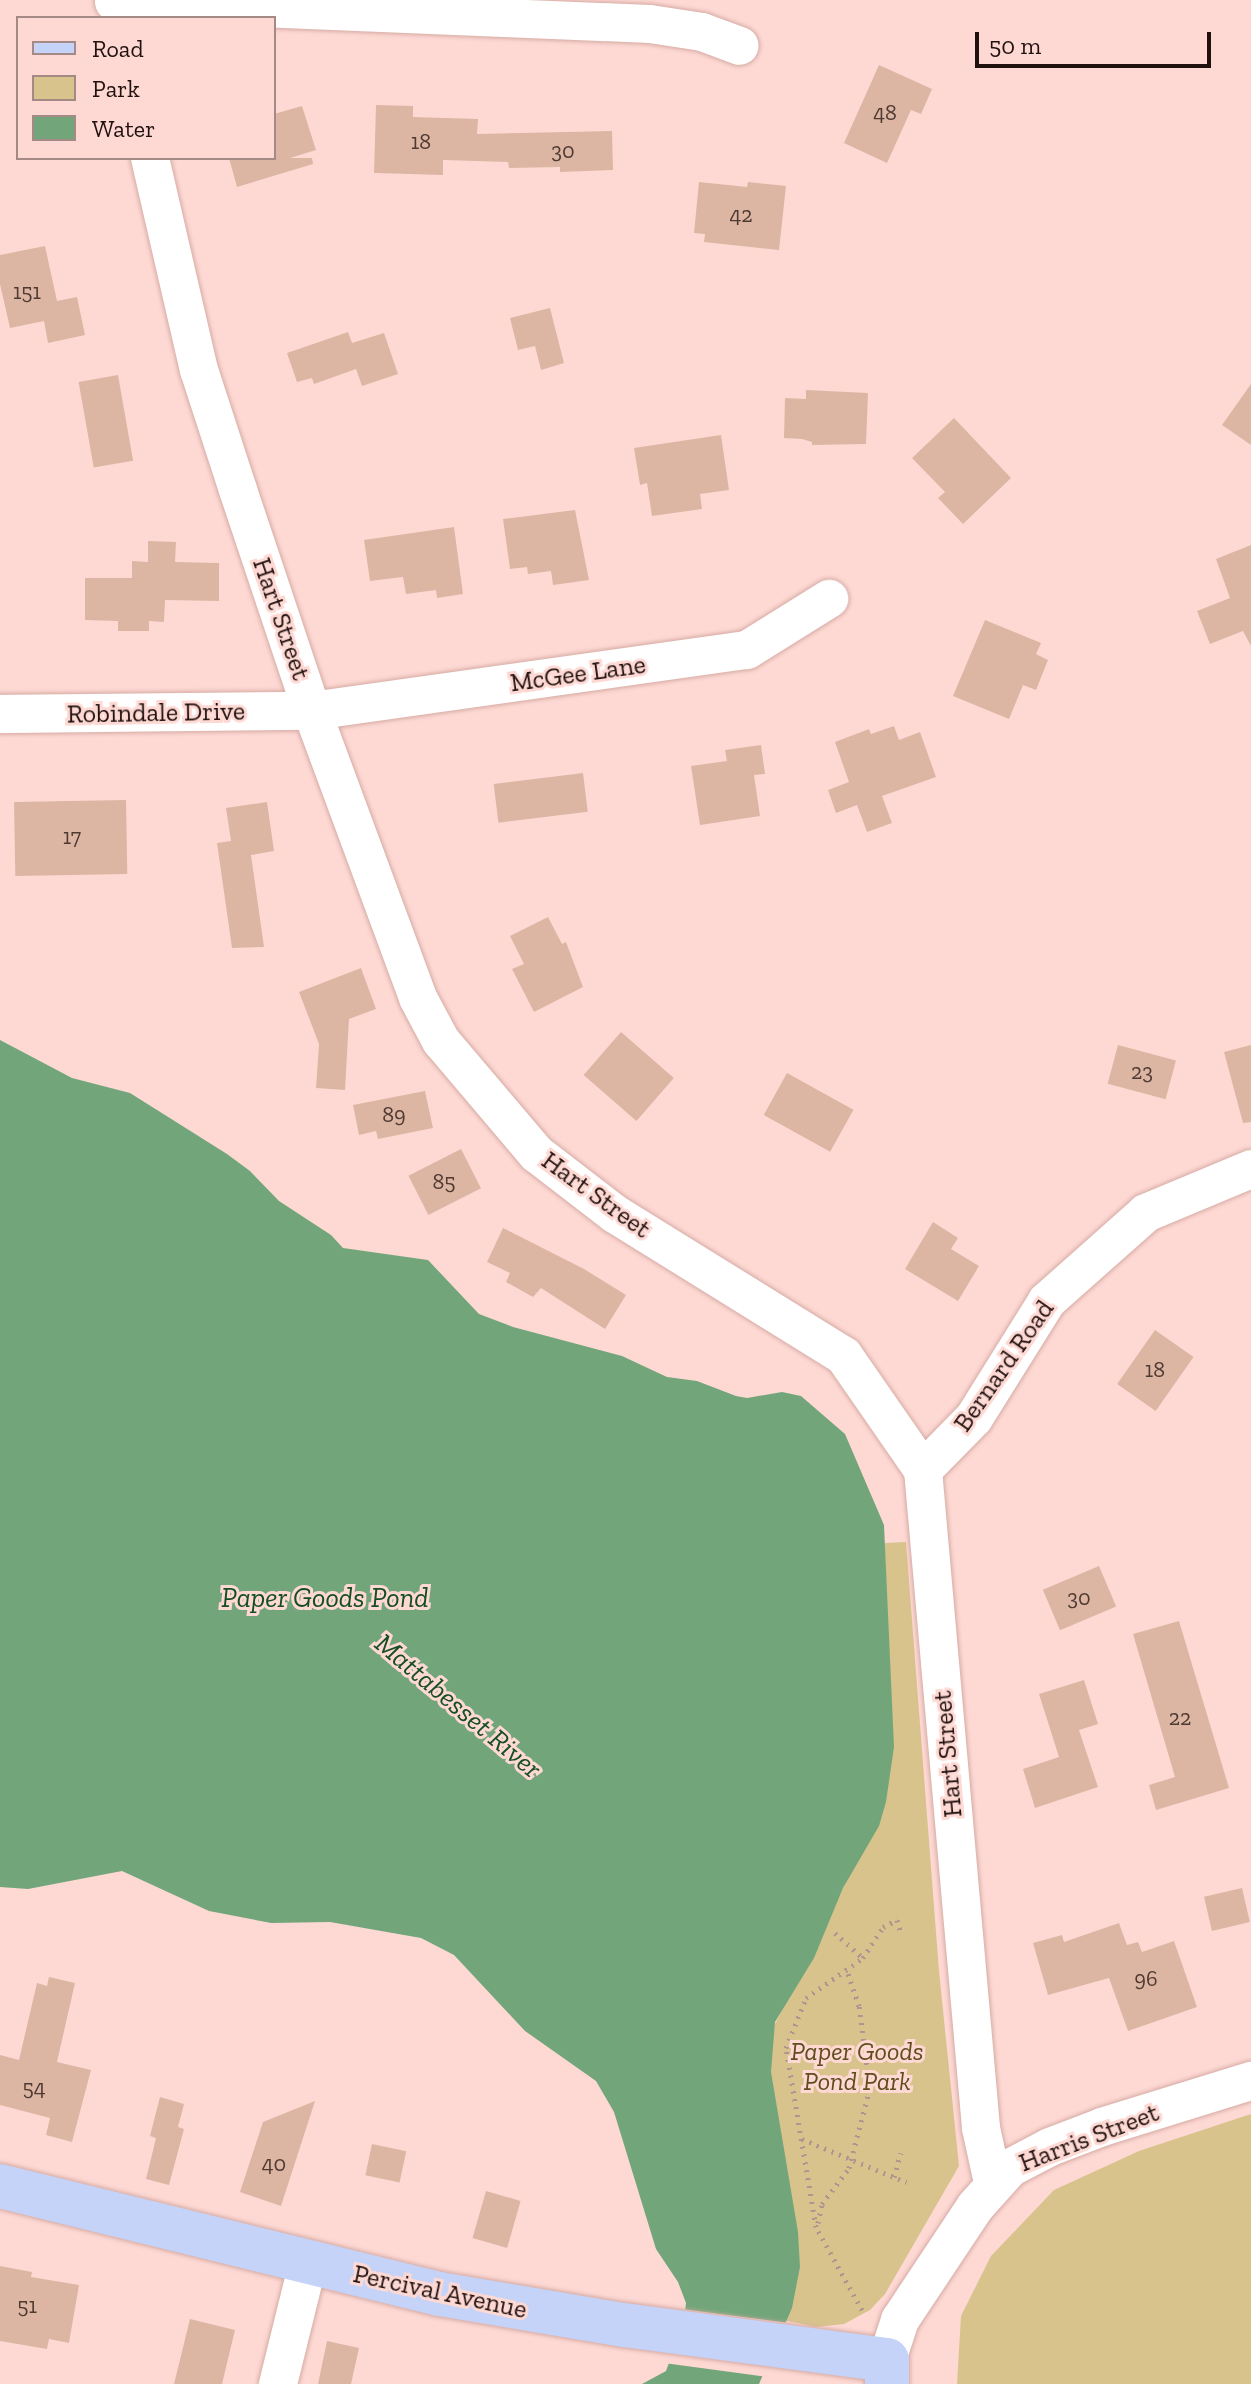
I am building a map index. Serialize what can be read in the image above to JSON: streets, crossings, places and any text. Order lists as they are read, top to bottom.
{
  "streets": {
    "main road": ["Percival Avenue"],
    "street": [
      "Hart Street",
      "McGee Lane",
      "Robindale Drive",
      "Bernard Road",
      "Harris Street"
    ]
  },
  "crossings": [
    ["Hart Street", "McGee Lane"],
    ["Hart Street", "Robindale Drive"],
    ["Hart Street", "Bernard Road"],
    ["Hart Street", "Harris Street"],
    ["McGee Lane", "Robindale Drive"],
    ["Harris Street", "Percival Avenue"]
  ],
  "water": ["Paper Goods Pond", "Mattabesset River"],
  "parks": ["Paper Goods Pond Park"],
  "house_numbers": [
    "48",
    "18",
    "30",
    "42",
    "151",
    "17",
    "23",
    "89",
    "85",
    "18",
    "30",
    "22",
    "96",
    "54",
    "40",
    "51"
  ],
  "legend": ["Road", "Park", "Water"],
  "scale_bar": "50 m"
}
